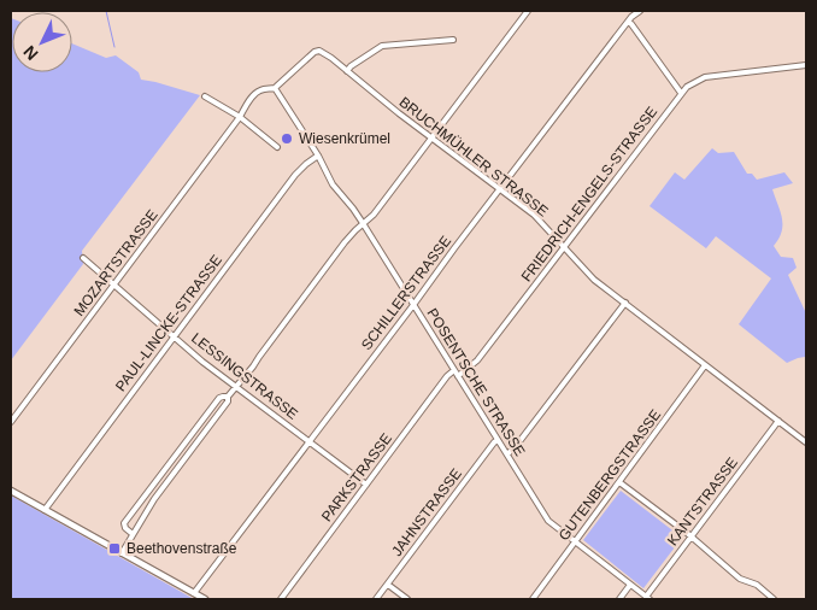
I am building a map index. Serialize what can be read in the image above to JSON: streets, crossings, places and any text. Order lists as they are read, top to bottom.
{
  "streets": {
    "street": [
      "BRUCHMÜHLER STRASSE",
      "FRIEDRICH-ENGELS-STRASSE",
      "MOZARTSTRASSE",
      "SCHILLERSTRASSE",
      "PAUL-LINCKE-STRASSE",
      "LESSINGSTRASSE",
      "POSENTSCHE STRASSE",
      "GUTENBERGSTRASSE",
      "PARKSTRASSE",
      "KANTSTRASSE",
      "JAHNSTRASSE"
    ]
  },
  "crossings": [
    ["BRUCHMÜHLER STRASSE", "FRIEDRICH-ENGELS-STRASSE"],
    ["BRUCHMÜHLER STRASSE", "MOZARTSTRASSE"],
    ["BRUCHMÜHLER STRASSE", "SCHILLERSTRASSE"],
    ["BRUCHMÜHLER STRASSE", "POSENTSCHE STRASSE"],
    ["BRUCHMÜHLER STRASSE", "GUTENBERGSTRASSE"],
    ["BRUCHMÜHLER STRASSE", "KANTSTRASSE"],
    ["FRIEDRICH-ENGELS-STRASSE", "POSENTSCHE STRASSE"],
    ["FRIEDRICH-ENGELS-STRASSE", "PARKSTRASSE"],
    ["MOZARTSTRASSE", "LESSINGSTRASSE"],
    ["SCHILLERSTRASSE", "LESSINGSTRASSE"],
    ["SCHILLERSTRASSE", "POSENTSCHE STRASSE"],
    ["PAUL-LINCKE-STRASSE", "LESSINGSTRASSE"],
    ["PAUL-LINCKE-STRASSE", "POSENTSCHE STRASSE"],
    ["LESSINGSTRASSE", "PARKSTRASSE"],
    ["POSENTSCHE STRASSE", "GUTENBERGSTRASSE"],
    ["POSENTSCHE STRASSE", "PARKSTRASSE"],
    ["POSENTSCHE STRASSE", "KANTSTRASSE"],
    ["POSENTSCHE STRASSE", "JAHNSTRASSE"]
  ],
  "places": {
    "other": ["Wiesenkrümel"],
    "transit": ["Beethovenstraße"]
  },
  "north": "bottom left"
}
